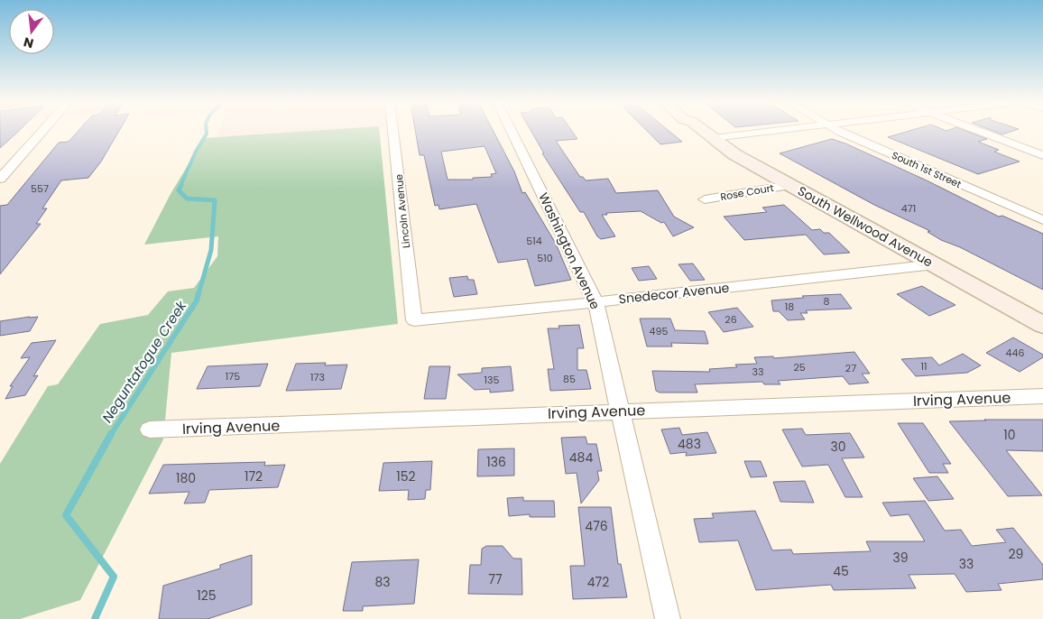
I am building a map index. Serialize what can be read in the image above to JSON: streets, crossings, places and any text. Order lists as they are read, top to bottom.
{
  "streets": {
    "main road": ["South Wellwood Avenue"],
    "street": [
      "South 1st Street",
      "Rose Court",
      "Lincoln Avenue",
      "Washington Avenue",
      "Snedecor Avenue",
      "Irving Avenue"
    ]
  },
  "crossings": [
    ["Rose Court", "South Wellwood Avenue"],
    ["Lincoln Avenue", "Snedecor Avenue"],
    ["South Wellwood Avenue", "Snedecor Avenue"],
    ["Washington Avenue", "Snedecor Avenue"],
    ["Washington Avenue", "Irving Avenue"]
  ],
  "water": ["Neguntatogue Creek"],
  "house_numbers": [
    "557",
    "471",
    "514",
    "510",
    "8",
    "18",
    "26",
    "495",
    "446",
    "11",
    "25",
    "27",
    "33",
    "175",
    "173",
    "85",
    "135",
    "10",
    "483",
    "30",
    "484",
    "136",
    "172",
    "152",
    "180",
    "476",
    "29",
    "39",
    "33",
    "45",
    "77",
    "83",
    "472",
    "125"
  ],
  "north": "bottom"
}
